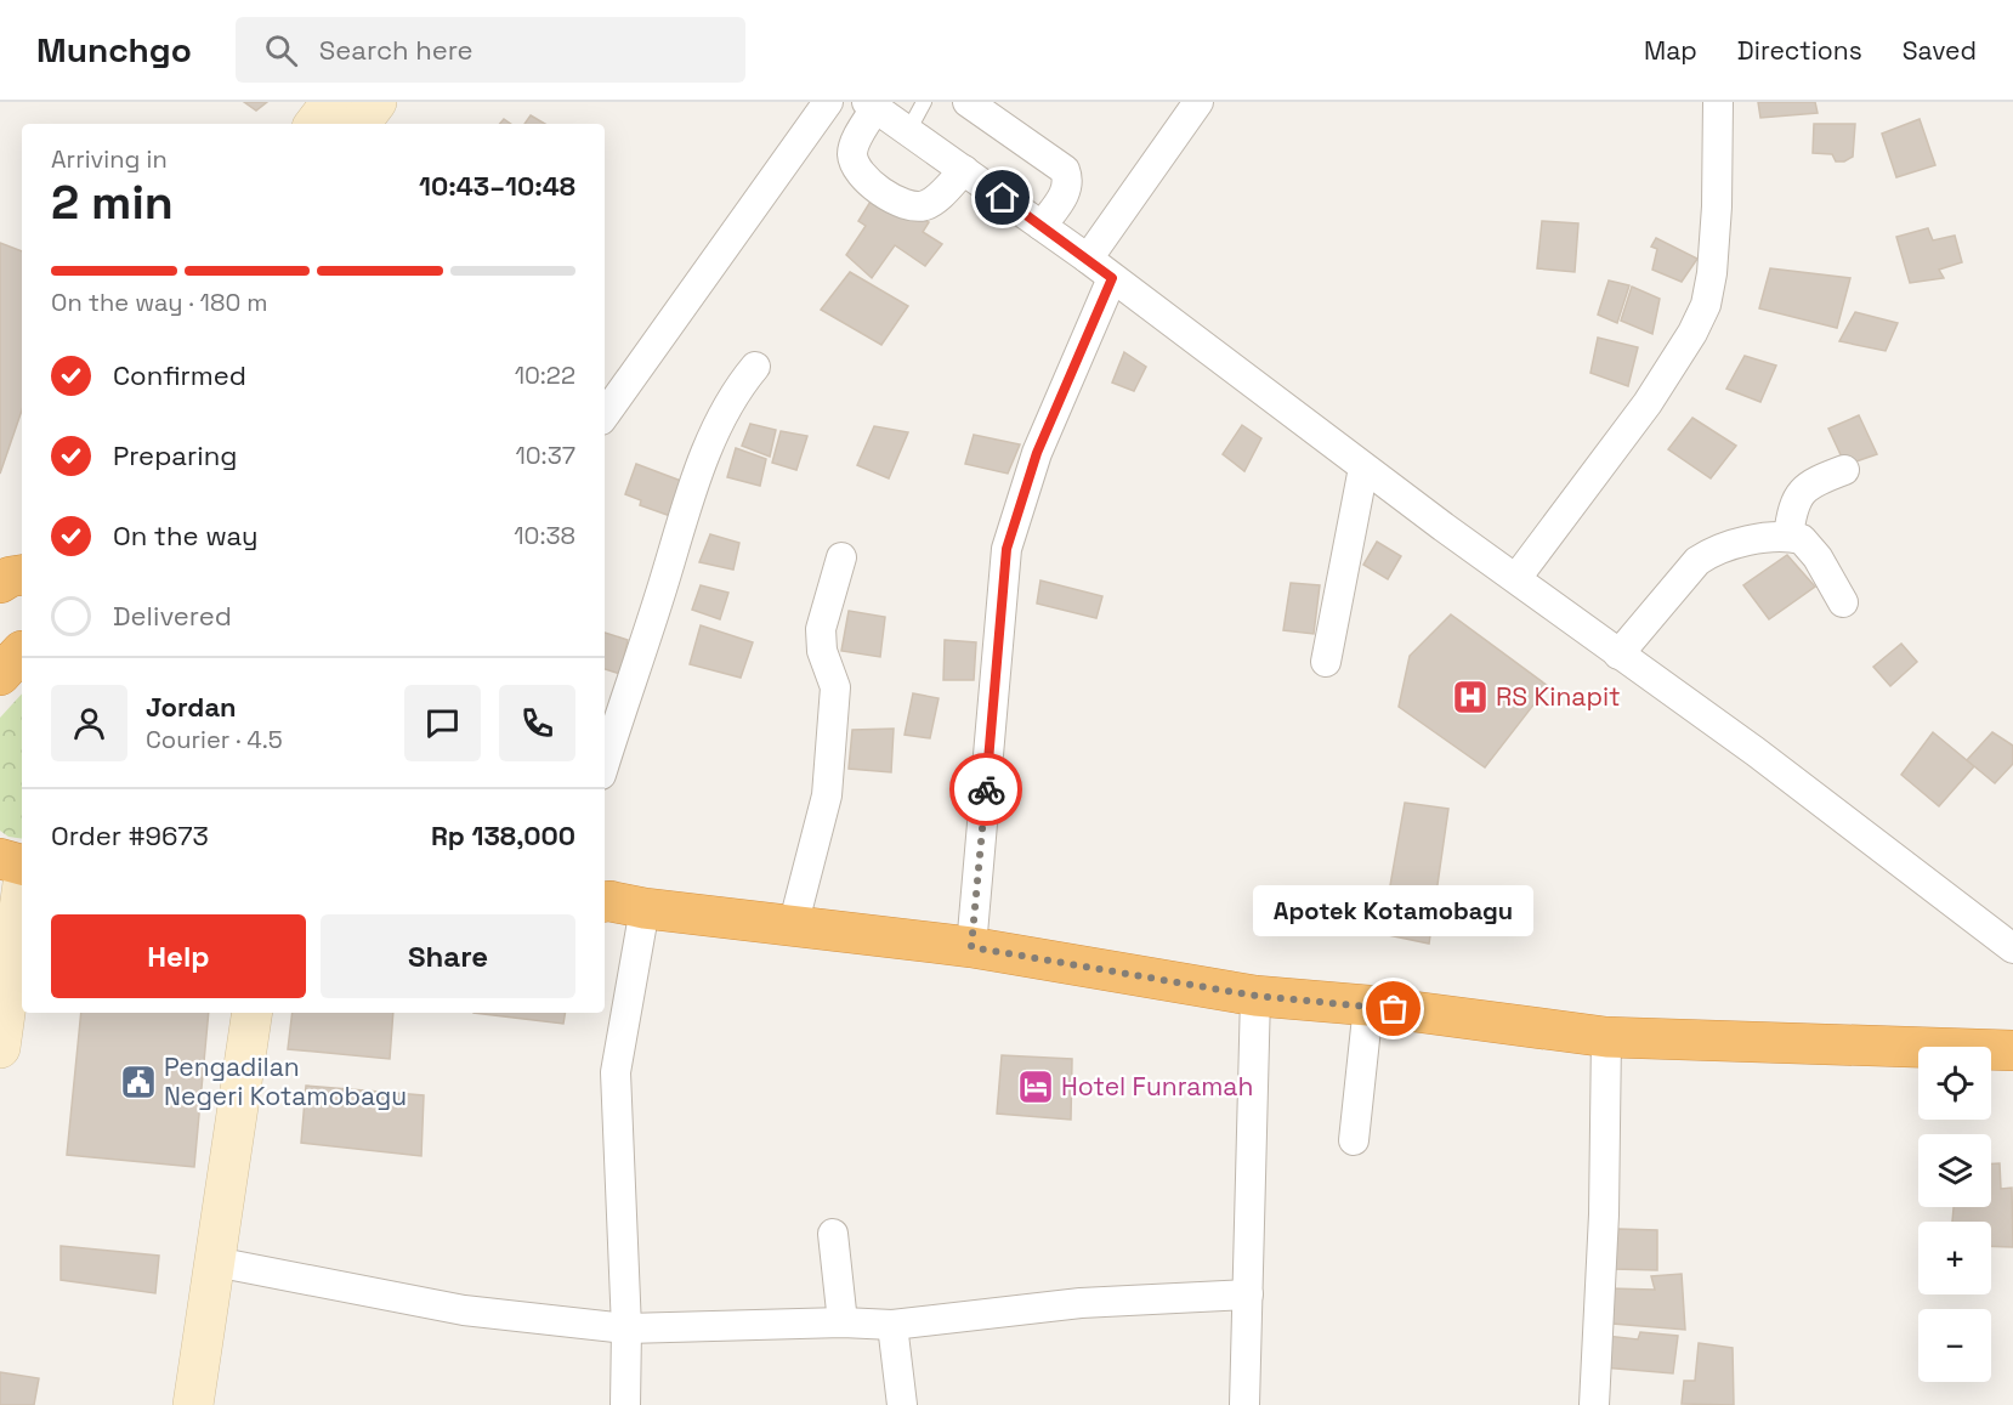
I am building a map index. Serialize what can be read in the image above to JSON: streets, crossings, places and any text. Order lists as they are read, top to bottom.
{
  "places": {
    "hospital": ["RS Kinapit"],
    "other": ["Apotek Kotamobagu"],
    "public building": ["Pengadilan Negeri Kotamobagu"],
    "hotel": ["Hotel Funramah"]
  },
  "page": {
    "header": "Munchgo",
    "search": "Search here",
    "nav": ["Map", "Directions", "Saved"],
    "heading": ["2 min", "Arriving in", "10:43–10:48"],
    "panel": [
      "Jordan",
      "Courier · 4.5",
      "Order #9673",
      "Rp 138,000"
    ],
    "bar": "On the way · 180 m",
    "list": [
      ["Confirmed", "10:22"],
      ["Preparing", "10:37"],
      ["On the way", "10:38"],
      "Delivered"
    ],
    "bubble": "Apotek Kotamobagu",
    "buttons": ["Help", "Share"],
    "map_buttons": ["+", "−"]
  }
}
